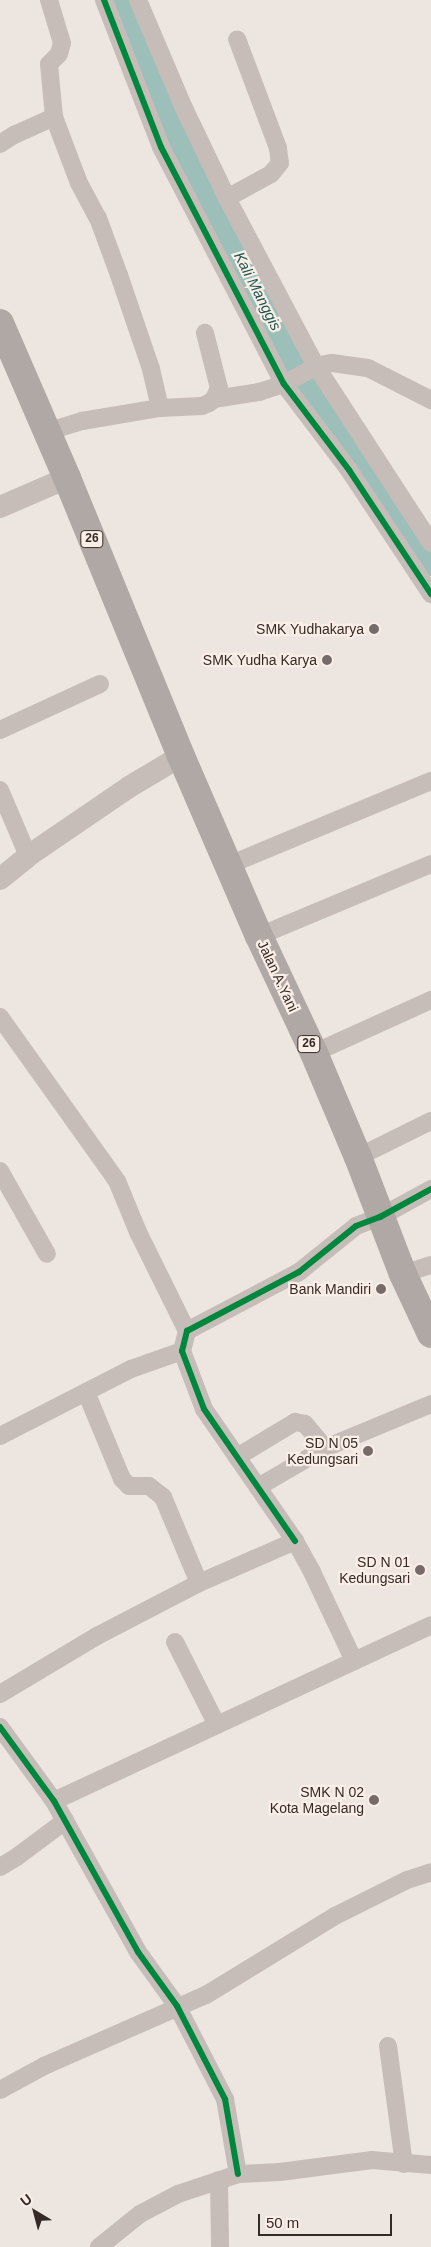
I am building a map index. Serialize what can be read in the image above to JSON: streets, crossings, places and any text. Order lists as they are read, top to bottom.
{
  "streets": {
    "highway": ["26", "Jalan A.Yani"]
  },
  "crossings": [
    ["26", "Jalan A.Yani"]
  ],
  "water": ["Kali Manggis"],
  "places": [
    "SMK Yudhakarya",
    "SMK Yudha Karya",
    "Bank Mandiri",
    "SD N 05 Kedungsari",
    "SD N 01 Kedungsari",
    "SMK N 02 Kota Magelang"
  ],
  "scale_bar": "50 m",
  "north": "top left"
}
